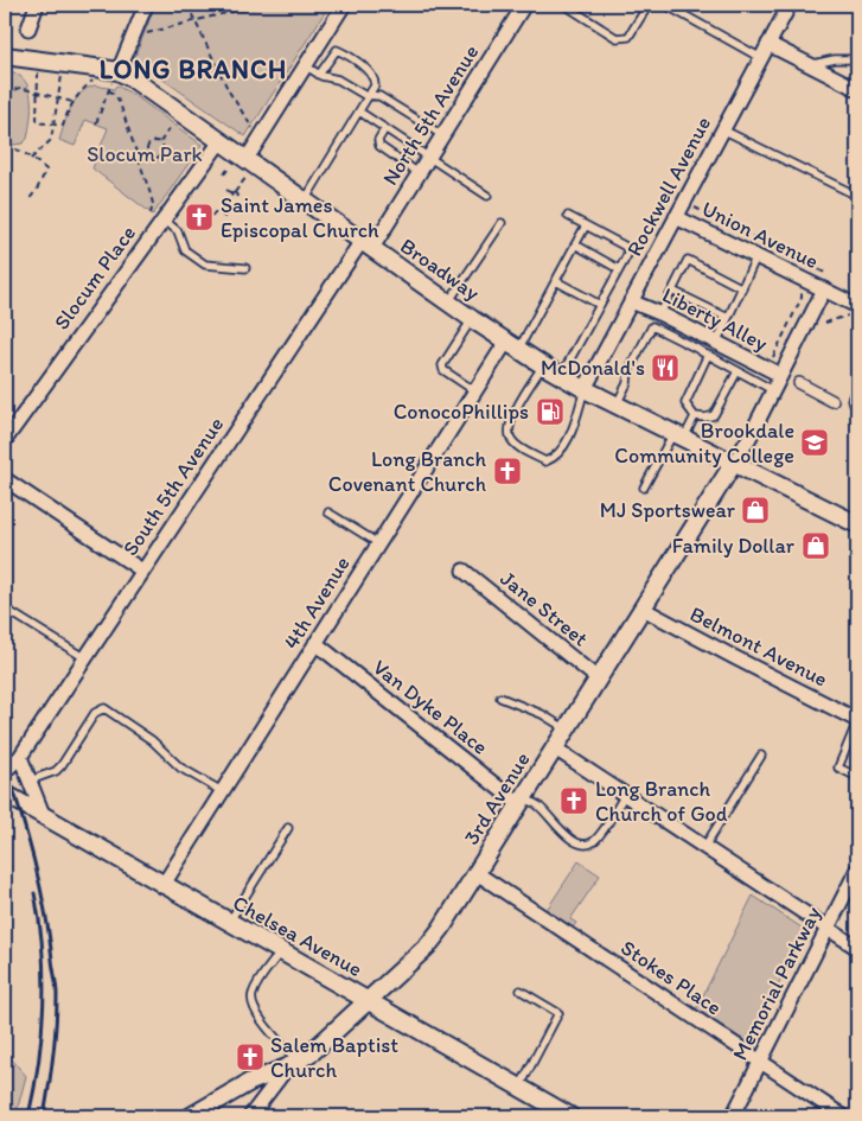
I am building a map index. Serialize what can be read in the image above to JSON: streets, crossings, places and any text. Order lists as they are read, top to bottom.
{
  "streets": {
    "street": [
      "North 5th Avenue",
      "Rockwell Avenue",
      "Union Avenue",
      "Broadway",
      "Slocum Place",
      "Liberty Alley",
      "South 5th Avenue",
      "4th Avenue",
      "Jane Street",
      "Belmont Avenue",
      "Van Dyke Place",
      "3rd Avenue",
      "Chelsea Avenue",
      "Stokes Place",
      "Memorial Parkway"
    ]
  },
  "crossings": [
    ["North 5th Avenue", "Broadway"],
    ["North 5th Avenue", "South 5th Avenue"],
    ["Rockwell Avenue", "Union Avenue"],
    ["Rockwell Avenue", "Broadway"],
    ["Rockwell Avenue", "Liberty Alley"],
    ["Broadway", "Slocum Place"],
    ["Broadway", "South 5th Avenue"],
    ["Broadway", "4th Avenue"],
    ["Broadway", "3rd Avenue"],
    ["4th Avenue", "Van Dyke Place"],
    ["4th Avenue", "Chelsea Avenue"],
    ["Jane Street", "3rd Avenue"],
    ["Belmont Avenue", "3rd Avenue"],
    ["Van Dyke Place", "3rd Avenue"],
    ["3rd Avenue", "Chelsea Avenue"],
    ["3rd Avenue", "Stokes Place"],
    ["Stokes Place", "Memorial Parkway"]
  ],
  "districts": ["LONG BRANCH"],
  "parks": ["Slocum Park"],
  "places": {
    "church": [
      "Saint James Episcopal Church",
      "Long Branch Covenant Church",
      "Long Branch Church of God",
      "Salem Baptist Church"
    ],
    "restaurant": ["McDonald's"],
    "fuel station": ["ConocoPhillips"],
    "school or university": ["Brookdale Community College"],
    "shop": ["MJ Sportswear", "Family Dollar"]
  }
}
